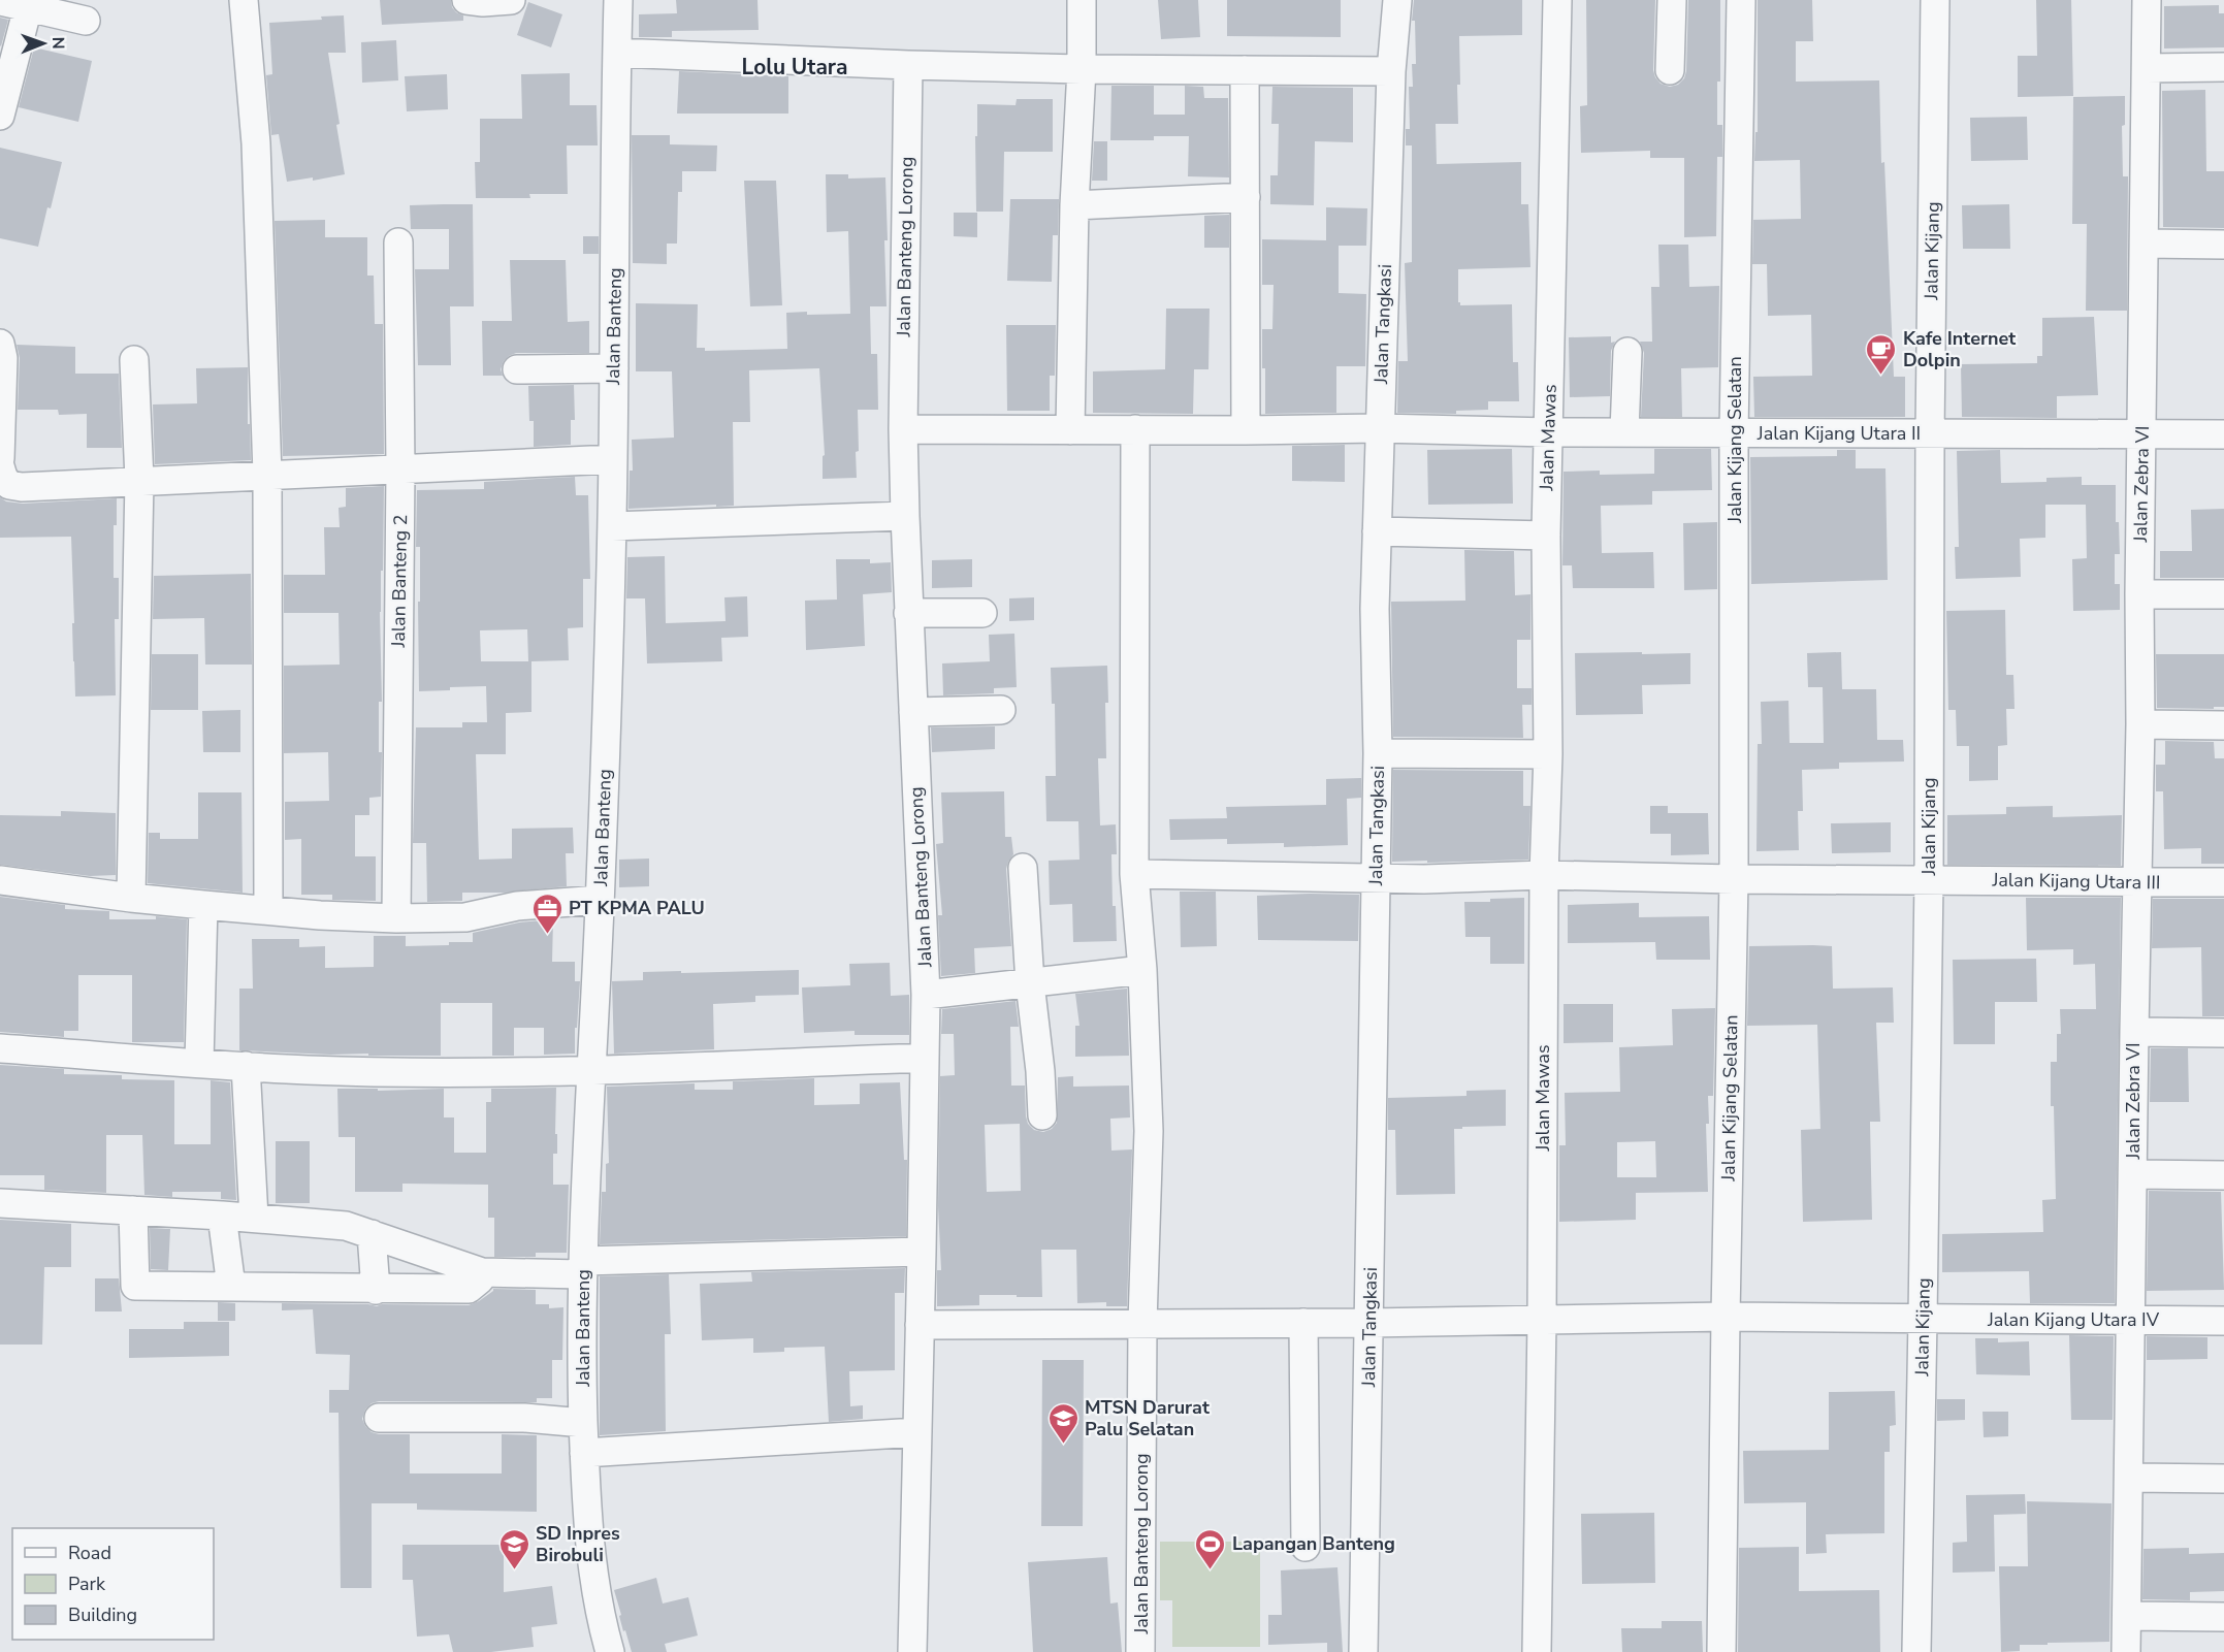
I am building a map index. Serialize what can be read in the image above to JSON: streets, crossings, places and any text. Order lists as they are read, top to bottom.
{
  "streets": {
    "street": [
      "Jalan Banteng Lorong",
      "Jalan Kijang",
      "Jalan Tangkasi",
      "Jalan Banteng",
      "Jalan Kijang Utara II",
      "Jalan Mawas",
      "Jalan Kijang Selatan",
      "Jalan Zebra VI",
      "Jalan Banteng 2",
      "Jalan Kijang Utara III",
      "Jalan Kijang Utara IV"
    ]
  },
  "crossings": [
    ["Jalan Kijang", "Jalan Kijang Utara II"],
    ["Jalan Kijang", "Jalan Kijang Utara III"],
    ["Jalan Kijang", "Jalan Kijang Utara IV"],
    ["Jalan Tangkasi", "Jalan Kijang Utara II"],
    ["Jalan Kijang Utara II", "Jalan Mawas"],
    ["Jalan Kijang Utara II", "Jalan Kijang Selatan"],
    ["Jalan Kijang Utara II", "Jalan Zebra VI"],
    ["Jalan Zebra VI", "Jalan Kijang Utara III"],
    ["Jalan Zebra VI", "Jalan Kijang Utara IV"]
  ],
  "districts": ["Lolu Utara"],
  "places": {
    "cafe": ["Kafe Internet Dolpin"],
    "office": ["PT KPMA PALU"],
    "school or university": ["MTSN Darurat Palu Selatan", "SD Inpres Birobuli"],
    "sports": ["Lapangan Banteng"]
  },
  "legend": ["Road", "Park", "Building"],
  "north": "right"
}
